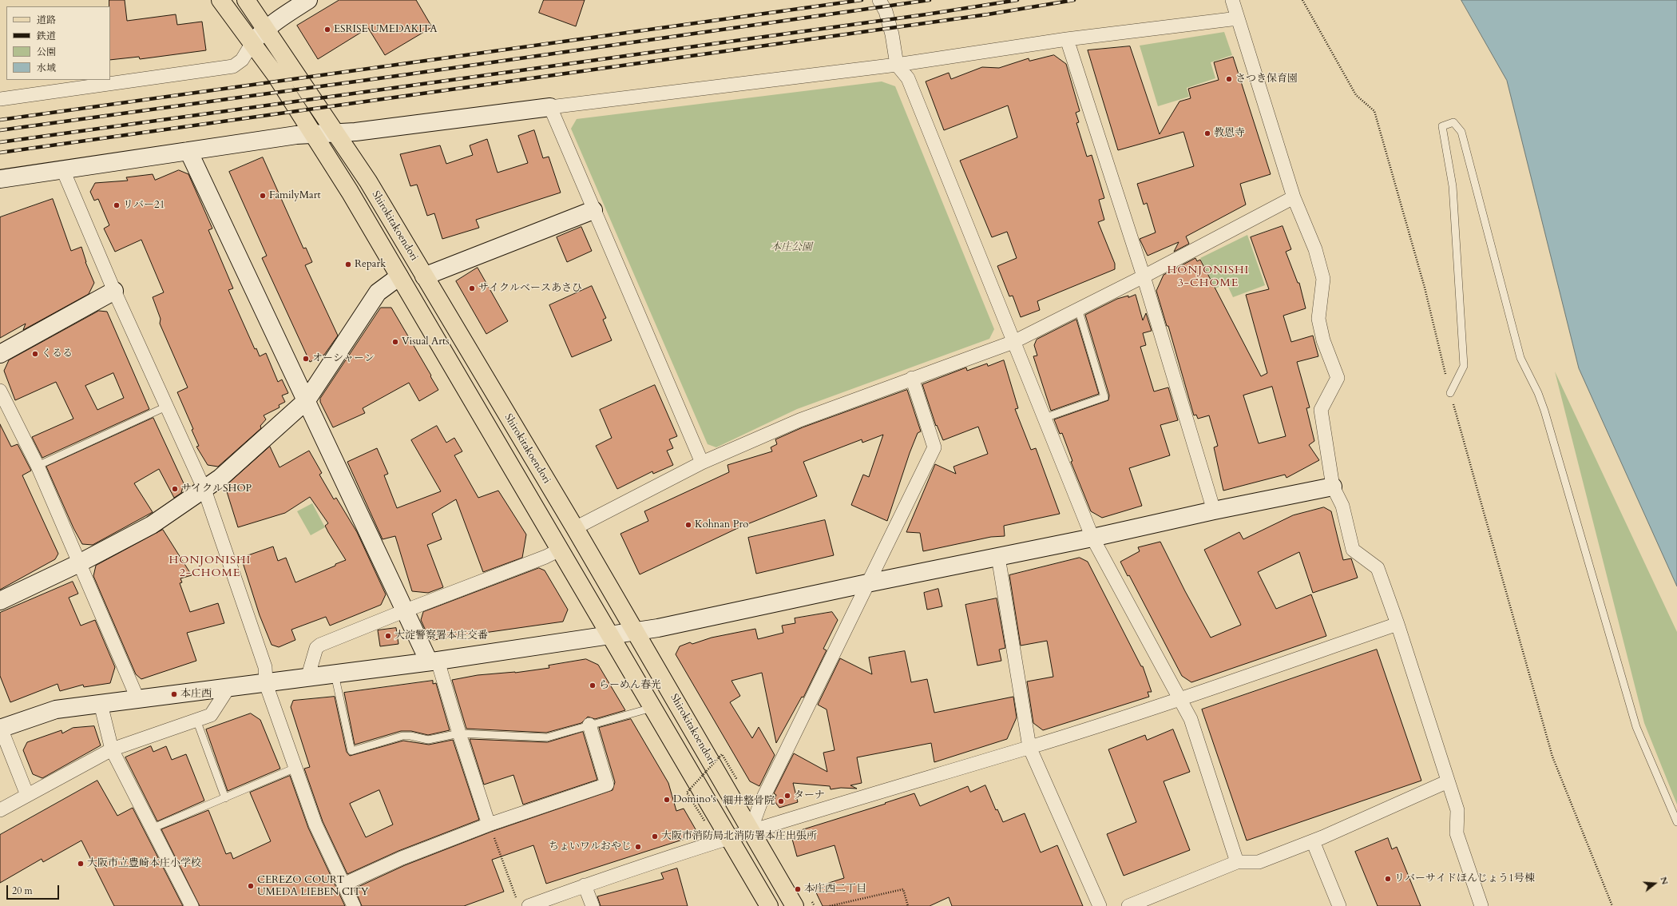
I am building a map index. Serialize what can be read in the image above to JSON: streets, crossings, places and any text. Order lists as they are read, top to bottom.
{
  "streets": {
    "main road": ["Shirokitakoendori"]
  },
  "districts": ["HONJONISHI 3-CHOME", "HONJONISHI 2-CHOME"],
  "parks": ["本庄公園"],
  "places": [
    "ESRISE UMEDAKITA",
    "さつき保育園",
    "教恩寺",
    "FamilyMart",
    "リバー21",
    "Repark",
    "サイクルベースあさひ",
    "Visual Arts",
    "くるる",
    "オーシャーン",
    "サイクルSHOP",
    "Kohnan Pro",
    "大淀警察署本庄交番",
    "らーめん春光",
    "本庄西",
    "ターナ",
    "Domino's",
    "細井整骨院",
    "大阪市消防局北消防署本庄出張所",
    "ちょいワルおやじ",
    "大阪市立豊崎本庄小学校",
    "リバーサイドほんじょう1号棟",
    "CEREZO COURT UMEDA LIEBEN CITY",
    "本庄西二丁目"
  ],
  "legend": [
    "道路",
    "鉄道",
    "公園",
    "水域"
  ],
  "scale_bar": "20 m",
  "north": "right"
}
